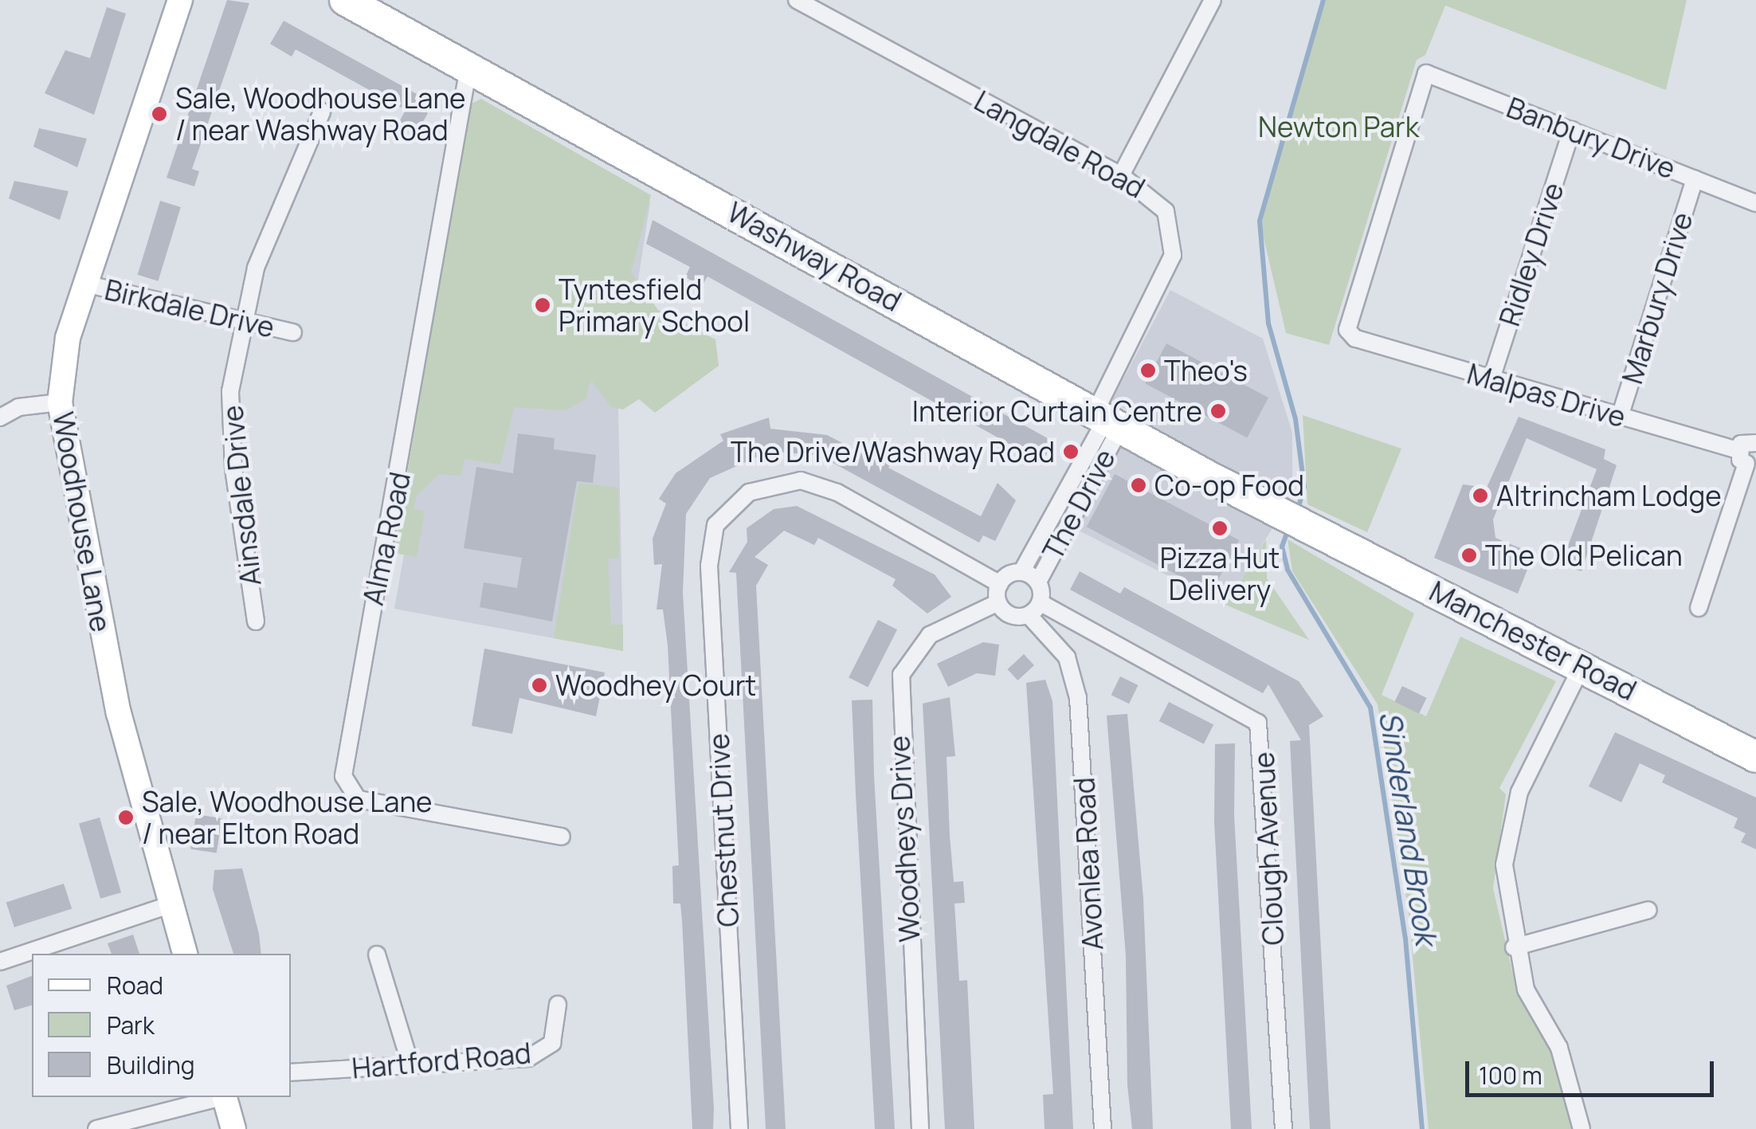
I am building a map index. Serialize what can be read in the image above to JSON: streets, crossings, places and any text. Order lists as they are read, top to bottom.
{
  "streets": {
    "highway": ["Washway Road", "Manchester Road"],
    "street": [
      "Banbury Drive",
      "Langdale Road",
      "Ridley Drive",
      "Marbury Drive",
      "Birkdale Drive",
      "Malpas Drive",
      "Ainsdale Drive",
      "The Drive",
      "Woodhouse Lane",
      "Alma Road",
      "Chestnut Drive",
      "Woodheys Drive",
      "Clough Avenue",
      "Avonlea Road",
      "Hartford Road"
    ]
  },
  "crossings": [
    ["Banbury Drive", "Ridley Drive"],
    ["Banbury Drive", "Marbury Drive"],
    ["Banbury Drive", "Malpas Drive"],
    ["Langdale Road", "Washway Road"],
    ["Langdale Road", "The Drive"],
    ["Ridley Drive", "Malpas Drive"],
    ["Washway Road", "The Drive"],
    ["Washway Road", "Alma Road"],
    ["Washway Road", "Manchester Road"],
    ["Marbury Drive", "Malpas Drive"],
    ["Birkdale Drive", "Ainsdale Drive"],
    ["Birkdale Drive", "Woodhouse Lane"],
    ["The Drive", "Chestnut Drive"],
    ["The Drive", "Woodheys Drive"],
    ["The Drive", "Clough Avenue"],
    ["The Drive", "Avonlea Road"],
    ["Chestnut Drive", "Woodheys Drive"],
    ["Chestnut Drive", "Clough Avenue"],
    ["Chestnut Drive", "Avonlea Road"],
    ["Woodheys Drive", "Clough Avenue"],
    ["Woodheys Drive", "Avonlea Road"],
    ["Clough Avenue", "Avonlea Road"]
  ],
  "water": ["Sinderland Brook"],
  "parks": ["Newton Park"],
  "places": [
    "Sale, Woodhouse Lane / near Washway Road",
    "Tyntesfield Primary School",
    "Theo's",
    "Interior Curtain Centre",
    "The Drive/Washway Road",
    "Co-op Food",
    "Altrincham Lodge",
    "Pizza Hut Delivery",
    "The Old Pelican",
    "Woodhey Court",
    "Sale, Woodhouse Lane / near Elton Road"
  ],
  "legend": ["Road", "Park", "Building"],
  "scale_bar": "100 m"
}
